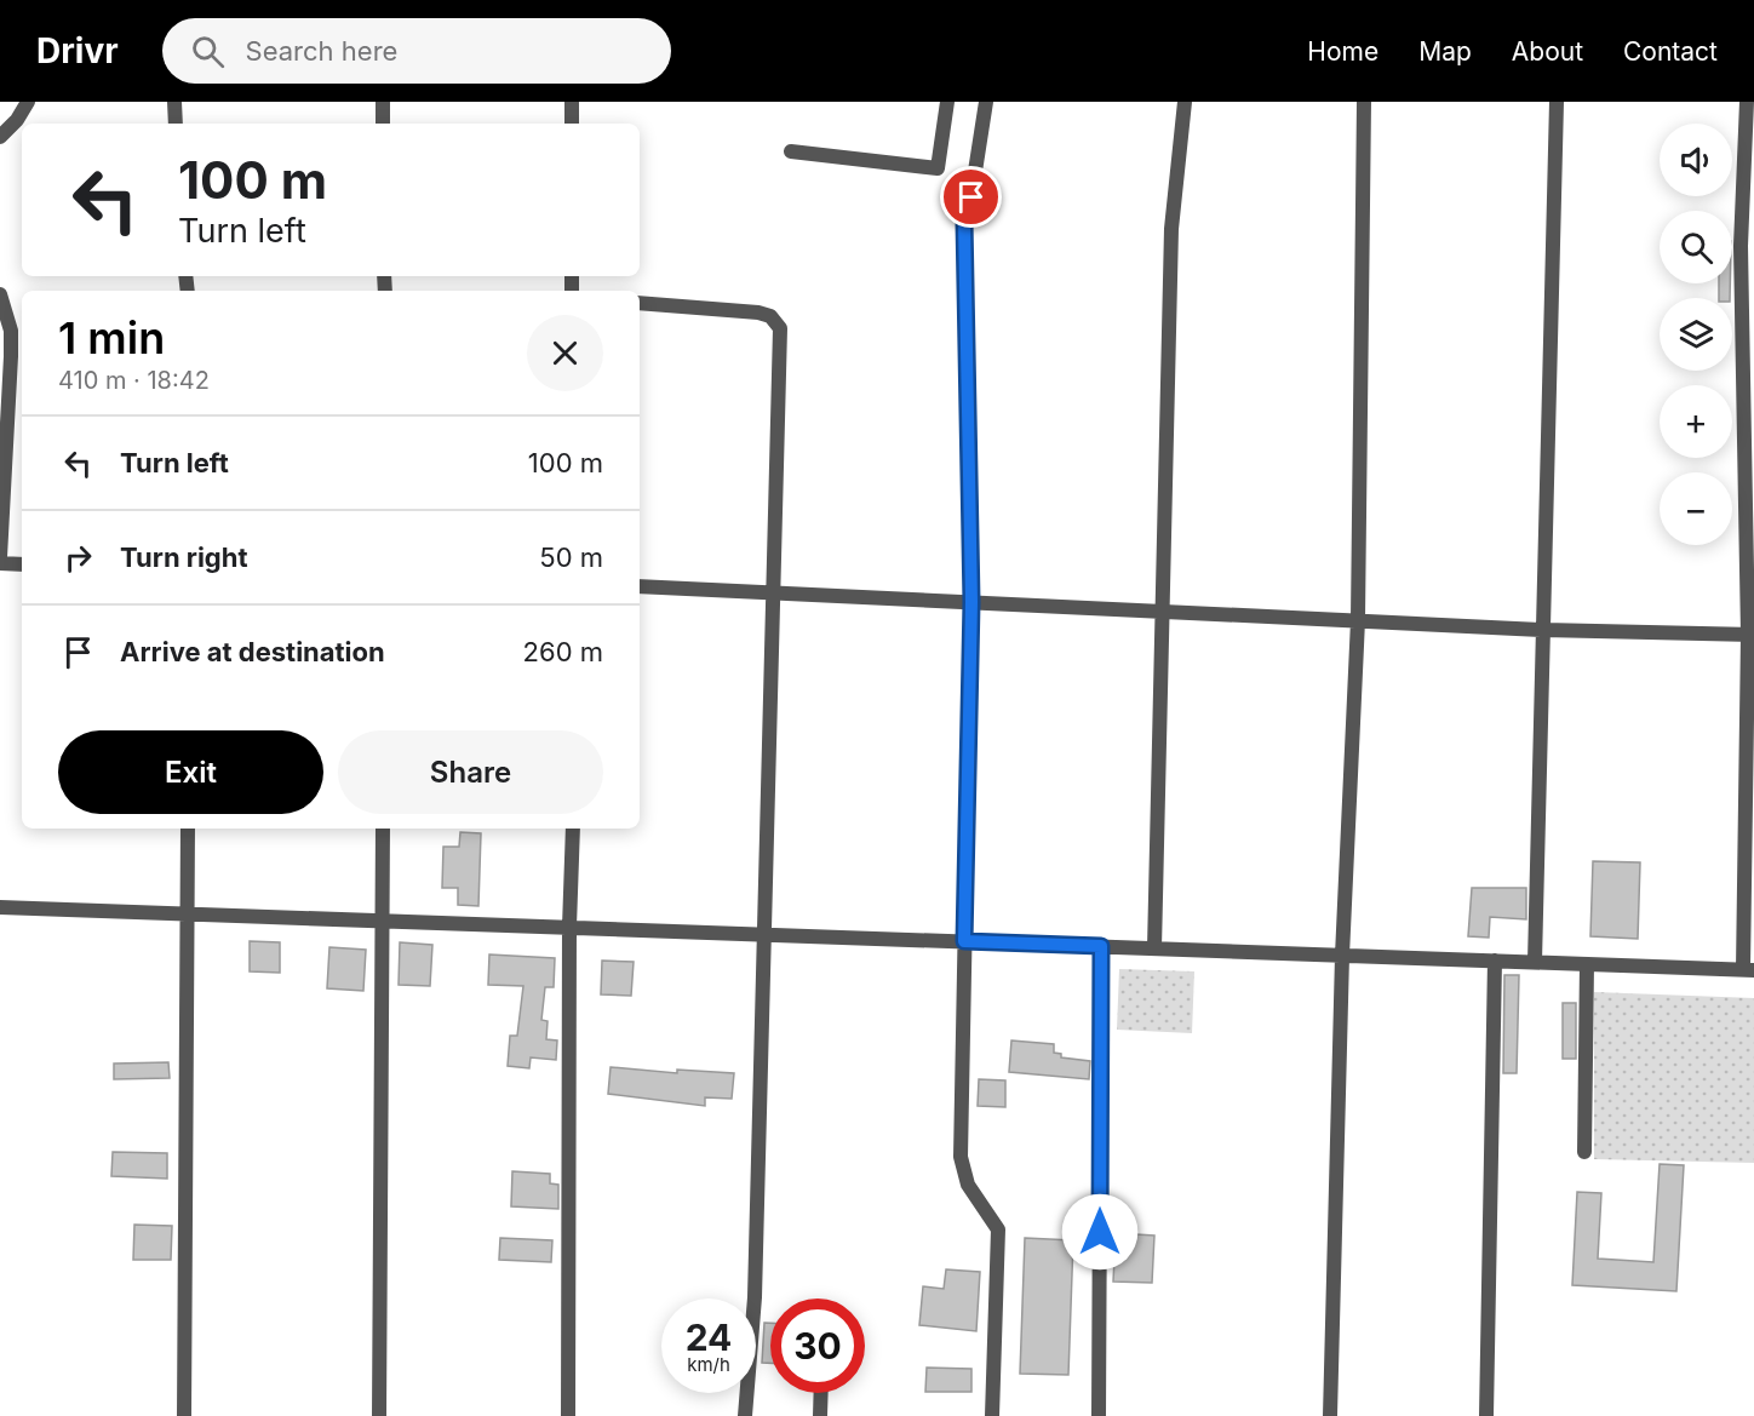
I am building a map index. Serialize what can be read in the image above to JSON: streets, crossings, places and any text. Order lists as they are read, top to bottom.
{
  "page": {
    "header": "Drivr",
    "search": "Search here",
    "nav": [
      "Home",
      "Map",
      "About",
      "Contact"
    ],
    "map_buttons": ["+", "−"],
    "turn": ["100 m", "Turn left"],
    "heading": ["1 min", "410 m · 18:42"],
    "list": [
      {
        "name": "Turn left",
        "value": "100 m"
      },
      {
        "name": "Turn right",
        "value": "50 m"
      },
      {
        "name": "Arrive at destination",
        "value": "260 m"
      }
    ],
    "buttons": ["Exit", "Share"],
    "speed": "24 km/h",
    "limit": "30"
  }
}
